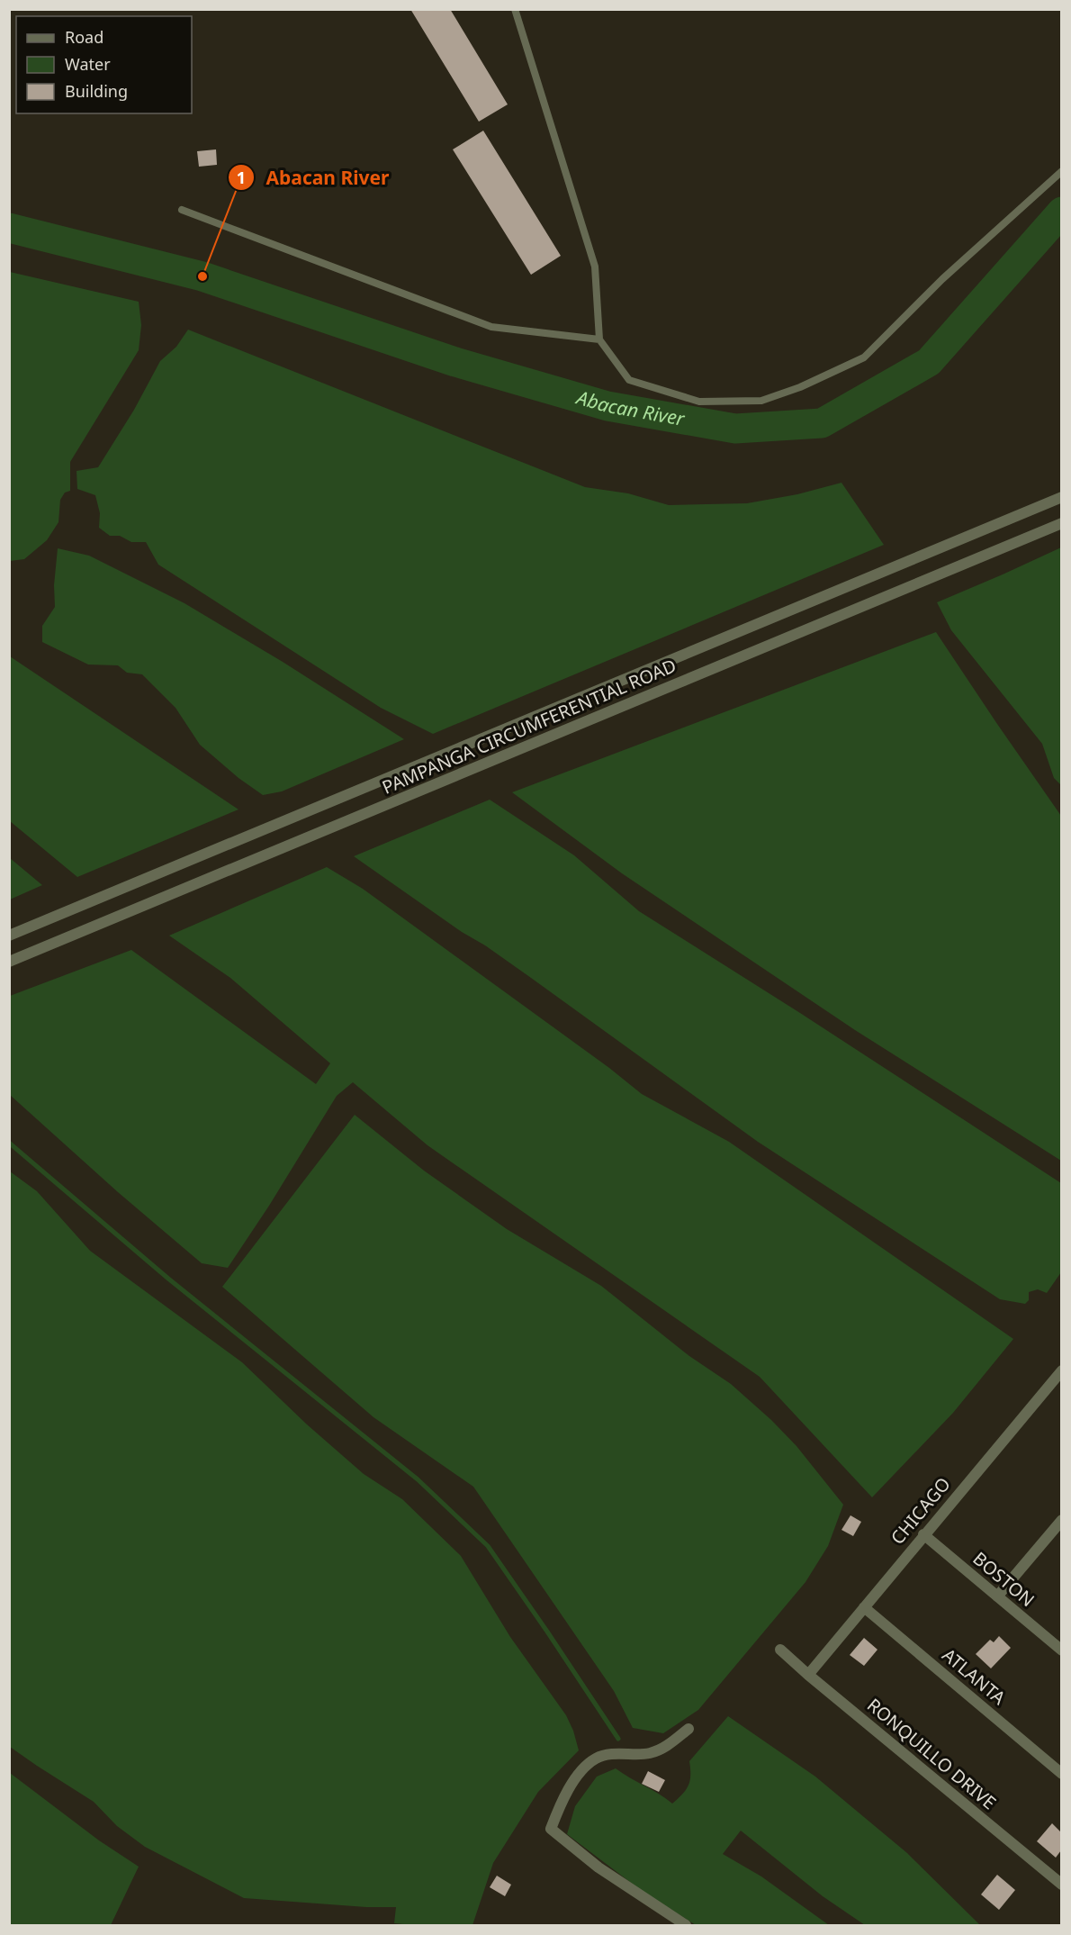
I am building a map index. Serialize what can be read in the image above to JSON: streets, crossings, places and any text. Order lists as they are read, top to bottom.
{
  "streets": {
    "street": [
      "PAMPANGA CIRCUMFERENTIAL ROAD",
      "CHICAGO",
      "BOSTON",
      "ATLANTA",
      "RONQUILLO DRIVE"
    ]
  },
  "crossings": [
    ["CHICAGO", "BOSTON"],
    ["CHICAGO", "ATLANTA"],
    ["CHICAGO", "RONQUILLO DRIVE"]
  ],
  "water": ["Abacan River"],
  "places": ["Abacan River"],
  "legend": ["Road", "Water", "Building"]
}
